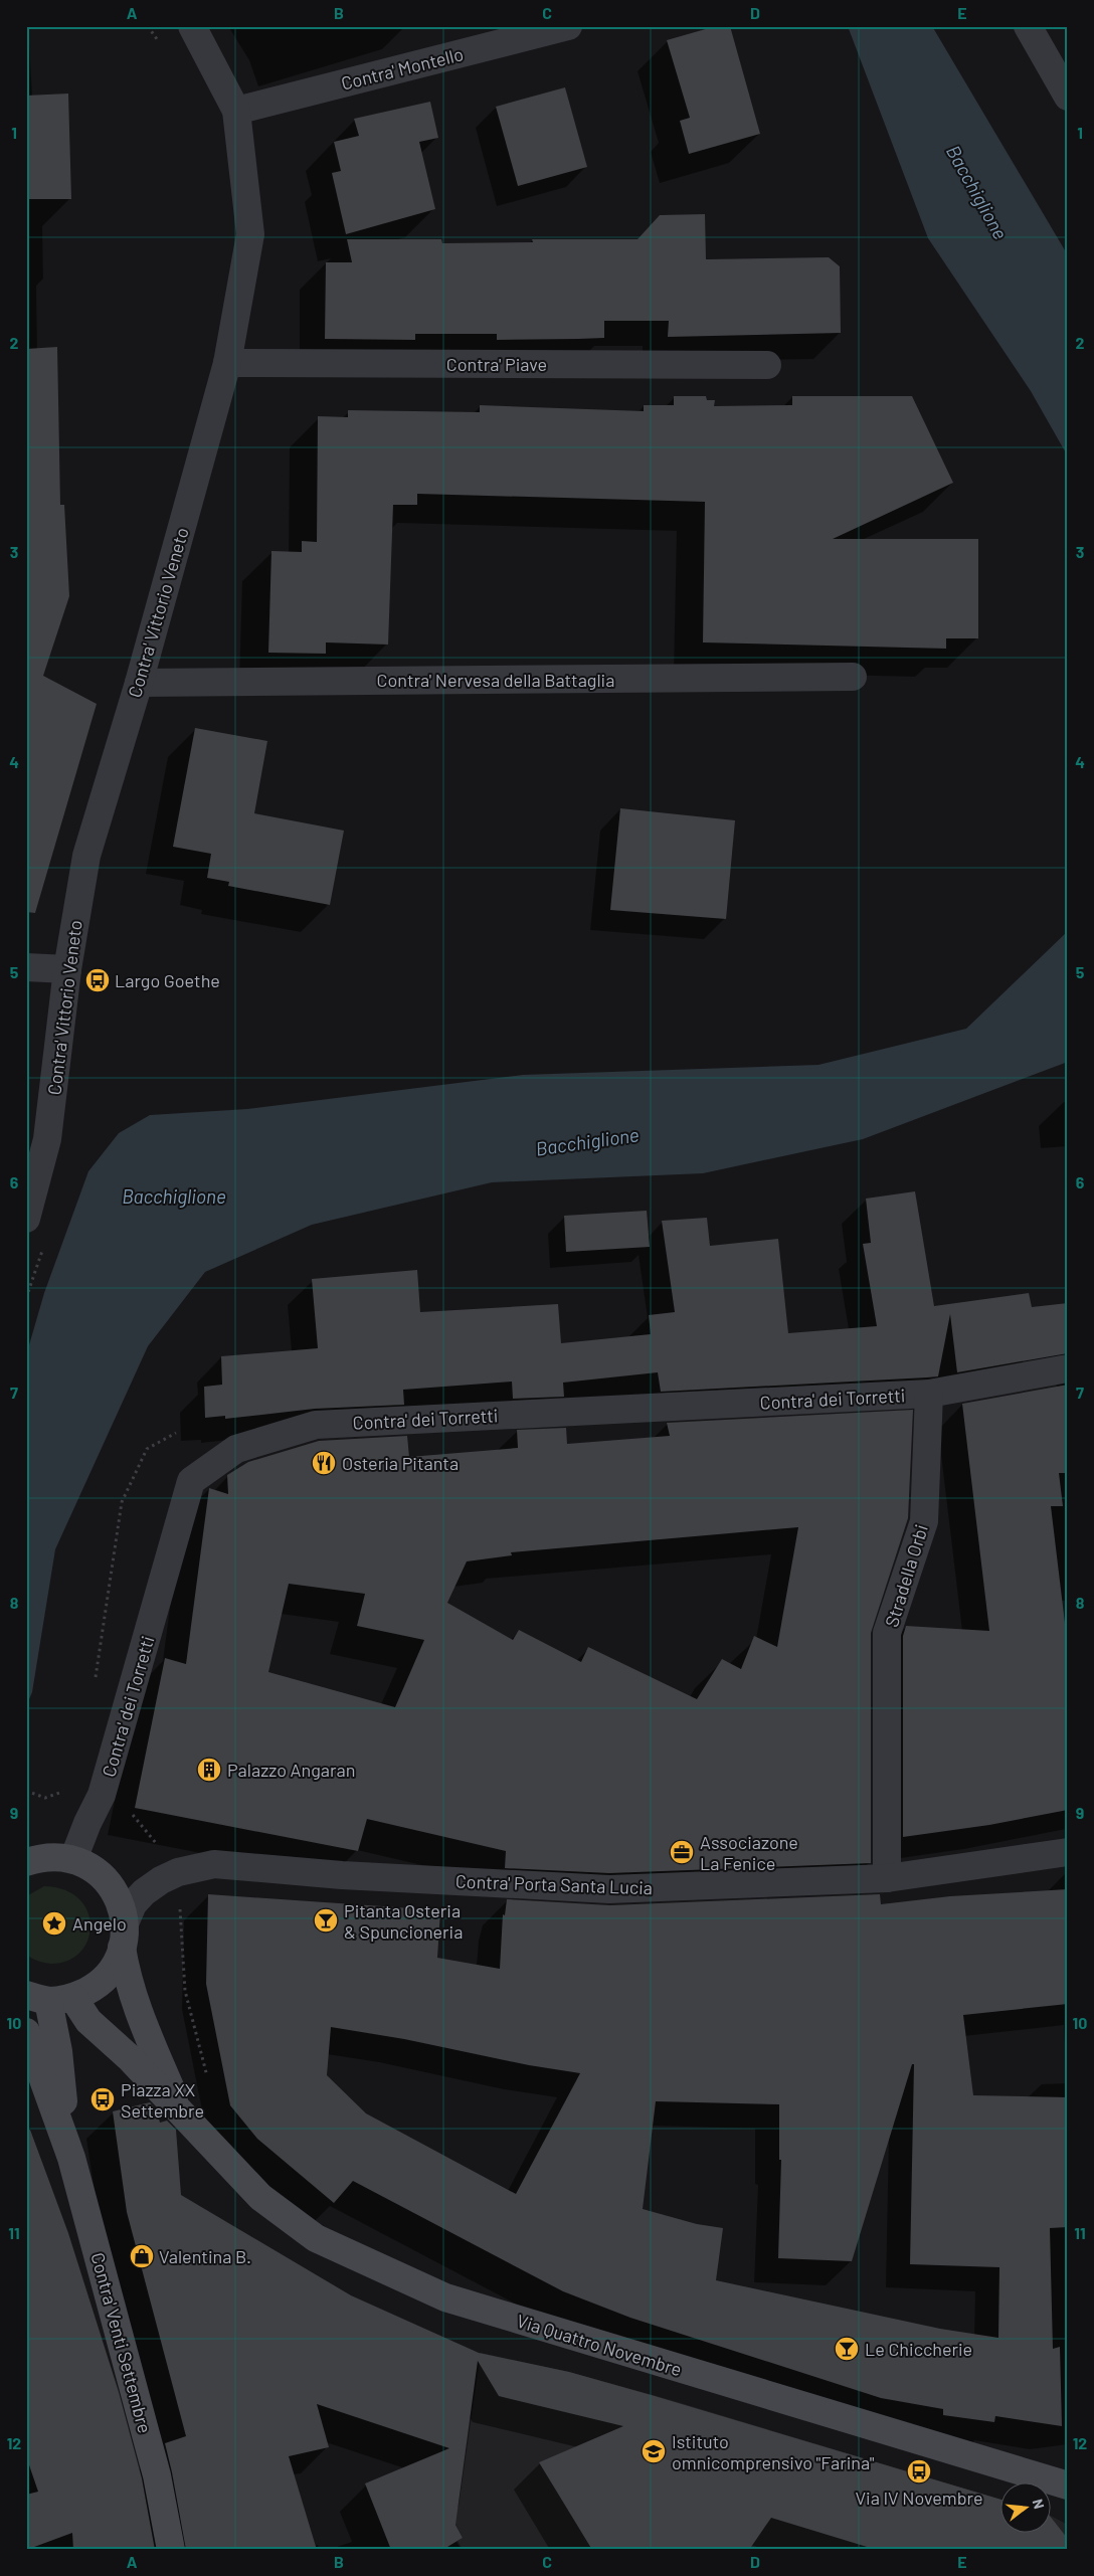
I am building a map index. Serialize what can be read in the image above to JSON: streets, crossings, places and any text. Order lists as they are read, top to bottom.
{
  "streets": {
    "street": [
      "Contra' Montello",
      "Contra' Piave",
      "Contra' Vittorio Veneto",
      "Contra' Nervesa della Battaglia",
      "Contra' dei Torretti",
      "Stradella Orbi",
      "Contra' Porta Santa Lucia",
      "Contra' Venti Settembre",
      "Via Quattro Novembre"
    ]
  },
  "crossings": [
    ["Contra' Montello", "Contra' Vittorio Veneto"],
    ["Contra' Piave", "Contra' Vittorio Veneto"],
    ["Contra' Vittorio Veneto", "Contra' Nervesa della Battaglia"],
    ["Contra' dei Torretti", "Stradella Orbi"],
    ["Contra' dei Torretti", "Via Quattro Novembre"],
    ["Stradella Orbi", "Contra' Porta Santa Lucia"],
    ["Contra' Porta Santa Lucia", "Via Quattro Novembre"],
    ["Contra' Venti Settembre", "Via Quattro Novembre"]
  ],
  "water": ["Bacchiglione"],
  "places": {
    "bus stop": ["Largo Goethe", "Piazza XX Settembre", "Via IV Novembre"],
    "restaurant": ["Osteria Pitanta"],
    "building": ["Palazzo Angaran"],
    "office": ["Associazone La Fenice"],
    "bar": ["Pitanta Osteria & Spuncioneria", "Le Chiccherie"],
    "place": ["Angelo"],
    "shop": ["Valentina B."],
    "school or university": ["Istituto omnicomprensivo \"Farina\""]
  },
  "north": "right",
  "grid": {
    "columns": [
      "A",
      "B",
      "C",
      "D",
      "E"
    ],
    "rows": [
      "1",
      "2",
      "3",
      "4",
      "5",
      "6",
      "7",
      "8",
      "9",
      "10",
      "11",
      "12"
    ]
  }
}
